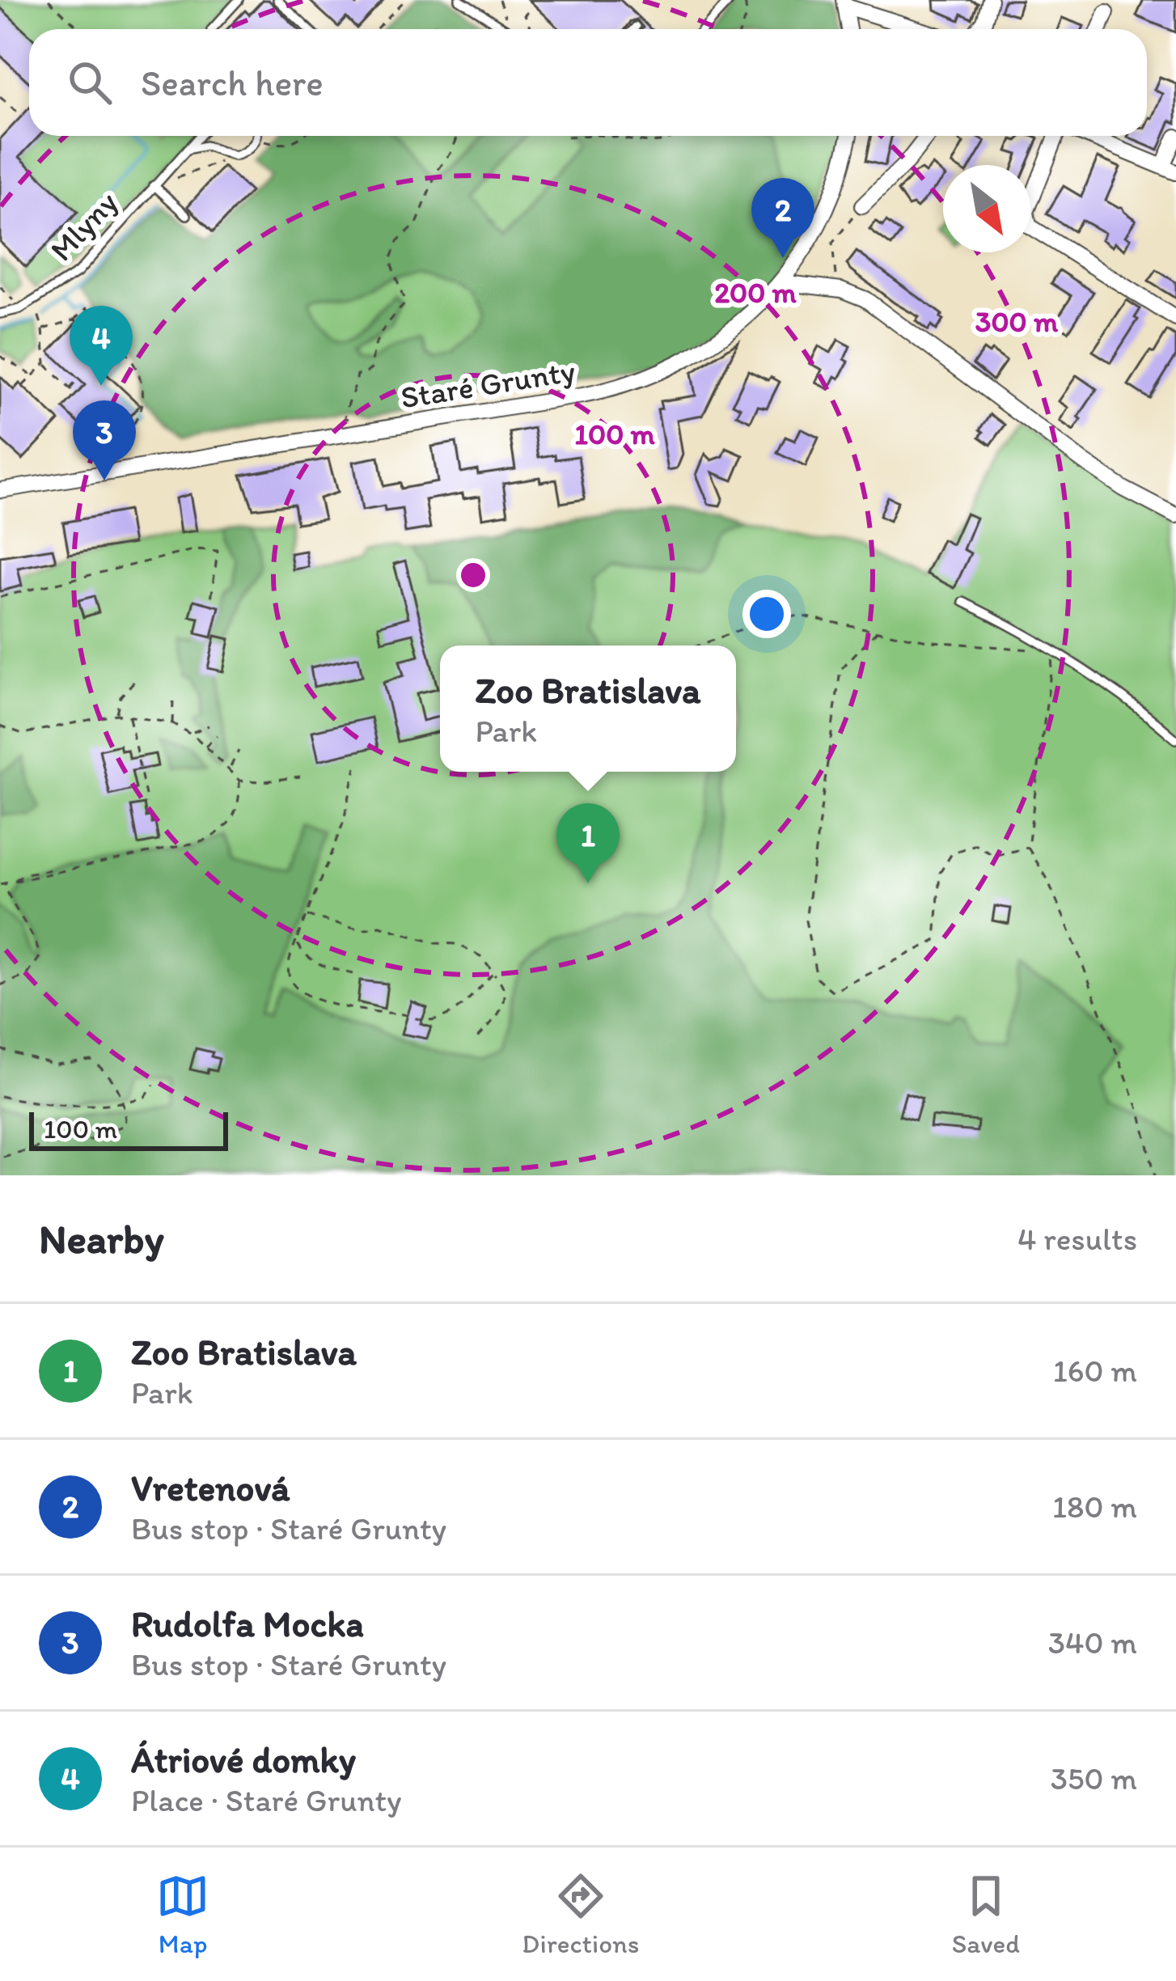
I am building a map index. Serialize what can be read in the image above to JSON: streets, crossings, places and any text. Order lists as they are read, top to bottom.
{
  "streets": {
    "street": ["Staré Grunty"],
    "lane": ["Mlyny"]
  },
  "scale_bar": "100 m",
  "north": "bottom right",
  "page": {
    "search": "Search here",
    "pins": [
      "2",
      "4",
      "3",
      "1"
    ],
    "popup": ["Zoo Bratislava", "Park"],
    "scale": "100 m",
    "heading": ["Nearby", "4 results"],
    "list": [
      {
        "mark": "1",
        "name": "Zoo Bratislava",
        "note": "Park",
        "value": "160 m"
      },
      {
        "mark": "2",
        "name": "Vretenová",
        "note": "Bus stop · Staré Grunty",
        "value": "180 m"
      },
      {
        "mark": "3",
        "name": "Rudolfa Mocka",
        "note": "Bus stop · Staré Grunty",
        "value": "340 m"
      },
      {
        "mark": "4",
        "name": "Átriové domky",
        "note": "Place · Staré Grunty",
        "value": "350 m"
      }
    ],
    "nav": ["Map", "Directions", "Saved"]
  },
  "rings": ["200 m", "300 m", "100 m"]
}
